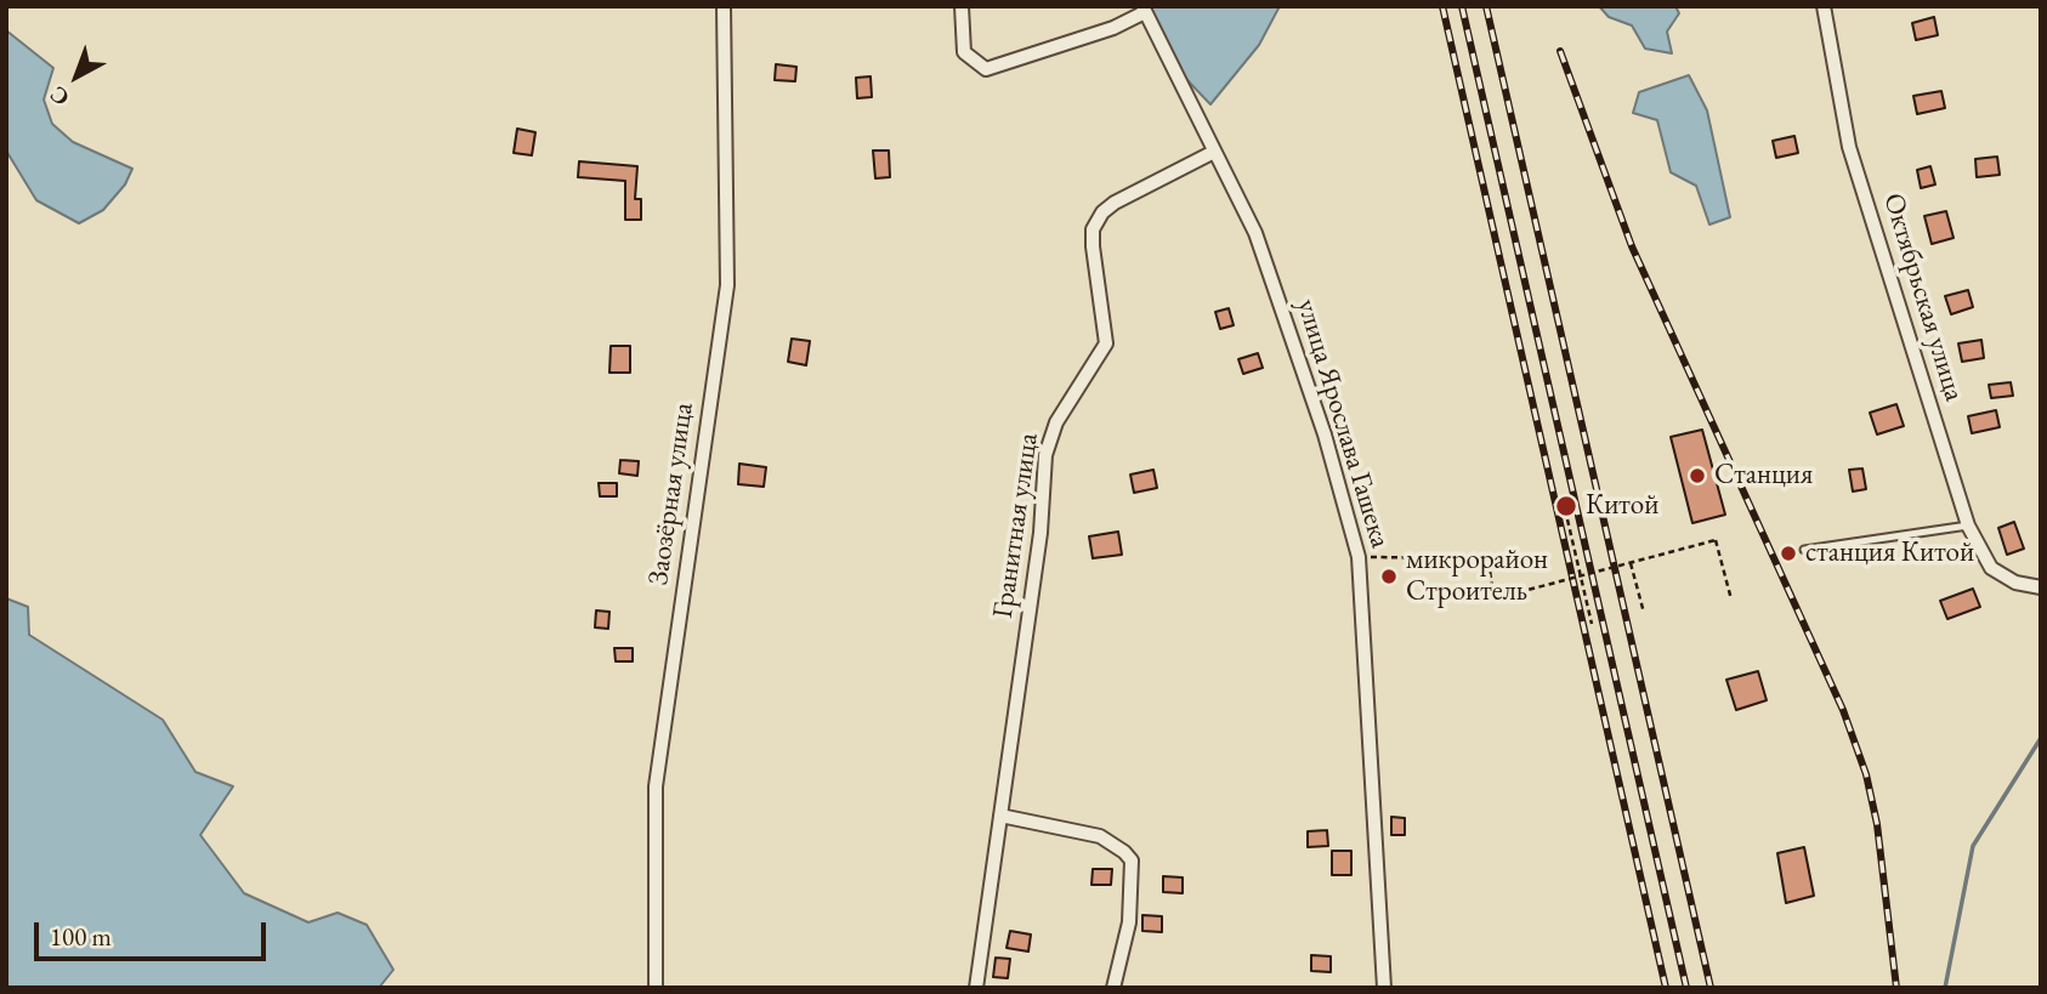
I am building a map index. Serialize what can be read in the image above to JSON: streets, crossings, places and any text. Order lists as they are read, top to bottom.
{
  "streets": {
    "street": [
      "Октябрьская улица",
      "улица Ярослава Гашека",
      "Заозёрная улица",
      "Гранитная улица"
    ]
  },
  "crossings": [
    ["улица Ярослава Гашека", "Гранитная улица"]
  ],
  "places": [
    "Станция",
    "Китой",
    "станция Китой",
    "микрорайон Строитель"
  ],
  "scale_bar": "100 m",
  "north": "bottom left"
}
